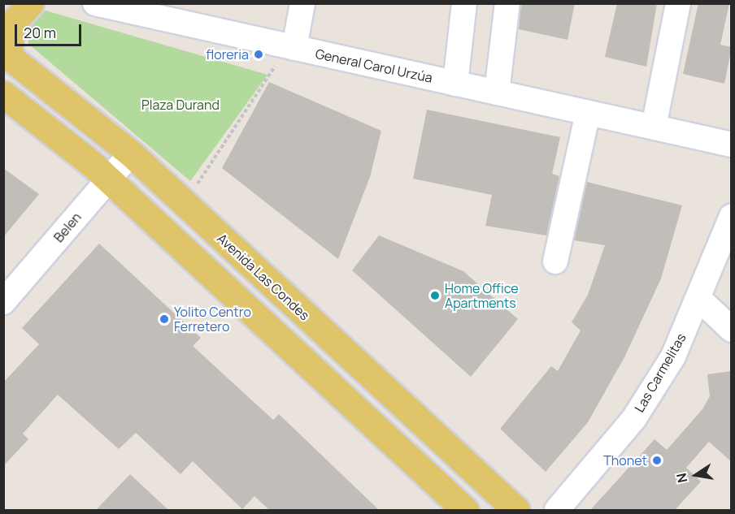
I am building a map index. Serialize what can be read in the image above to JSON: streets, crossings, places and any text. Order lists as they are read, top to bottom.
{
  "streets": {
    "main road": ["Avenida Las Condes"],
    "street": ["General Carol Urzúa", "Belen", "Las Carmelitas"]
  },
  "crossings": [
    ["Belen", "Avenida Las Condes"]
  ],
  "parks": ["Plaza Durand"],
  "places": [
    "floreria",
    "Home Office Apartments",
    "Yolito Centro Ferretero",
    "Thonet"
  ],
  "scale_bar": "20 m",
  "north": "left"
}
